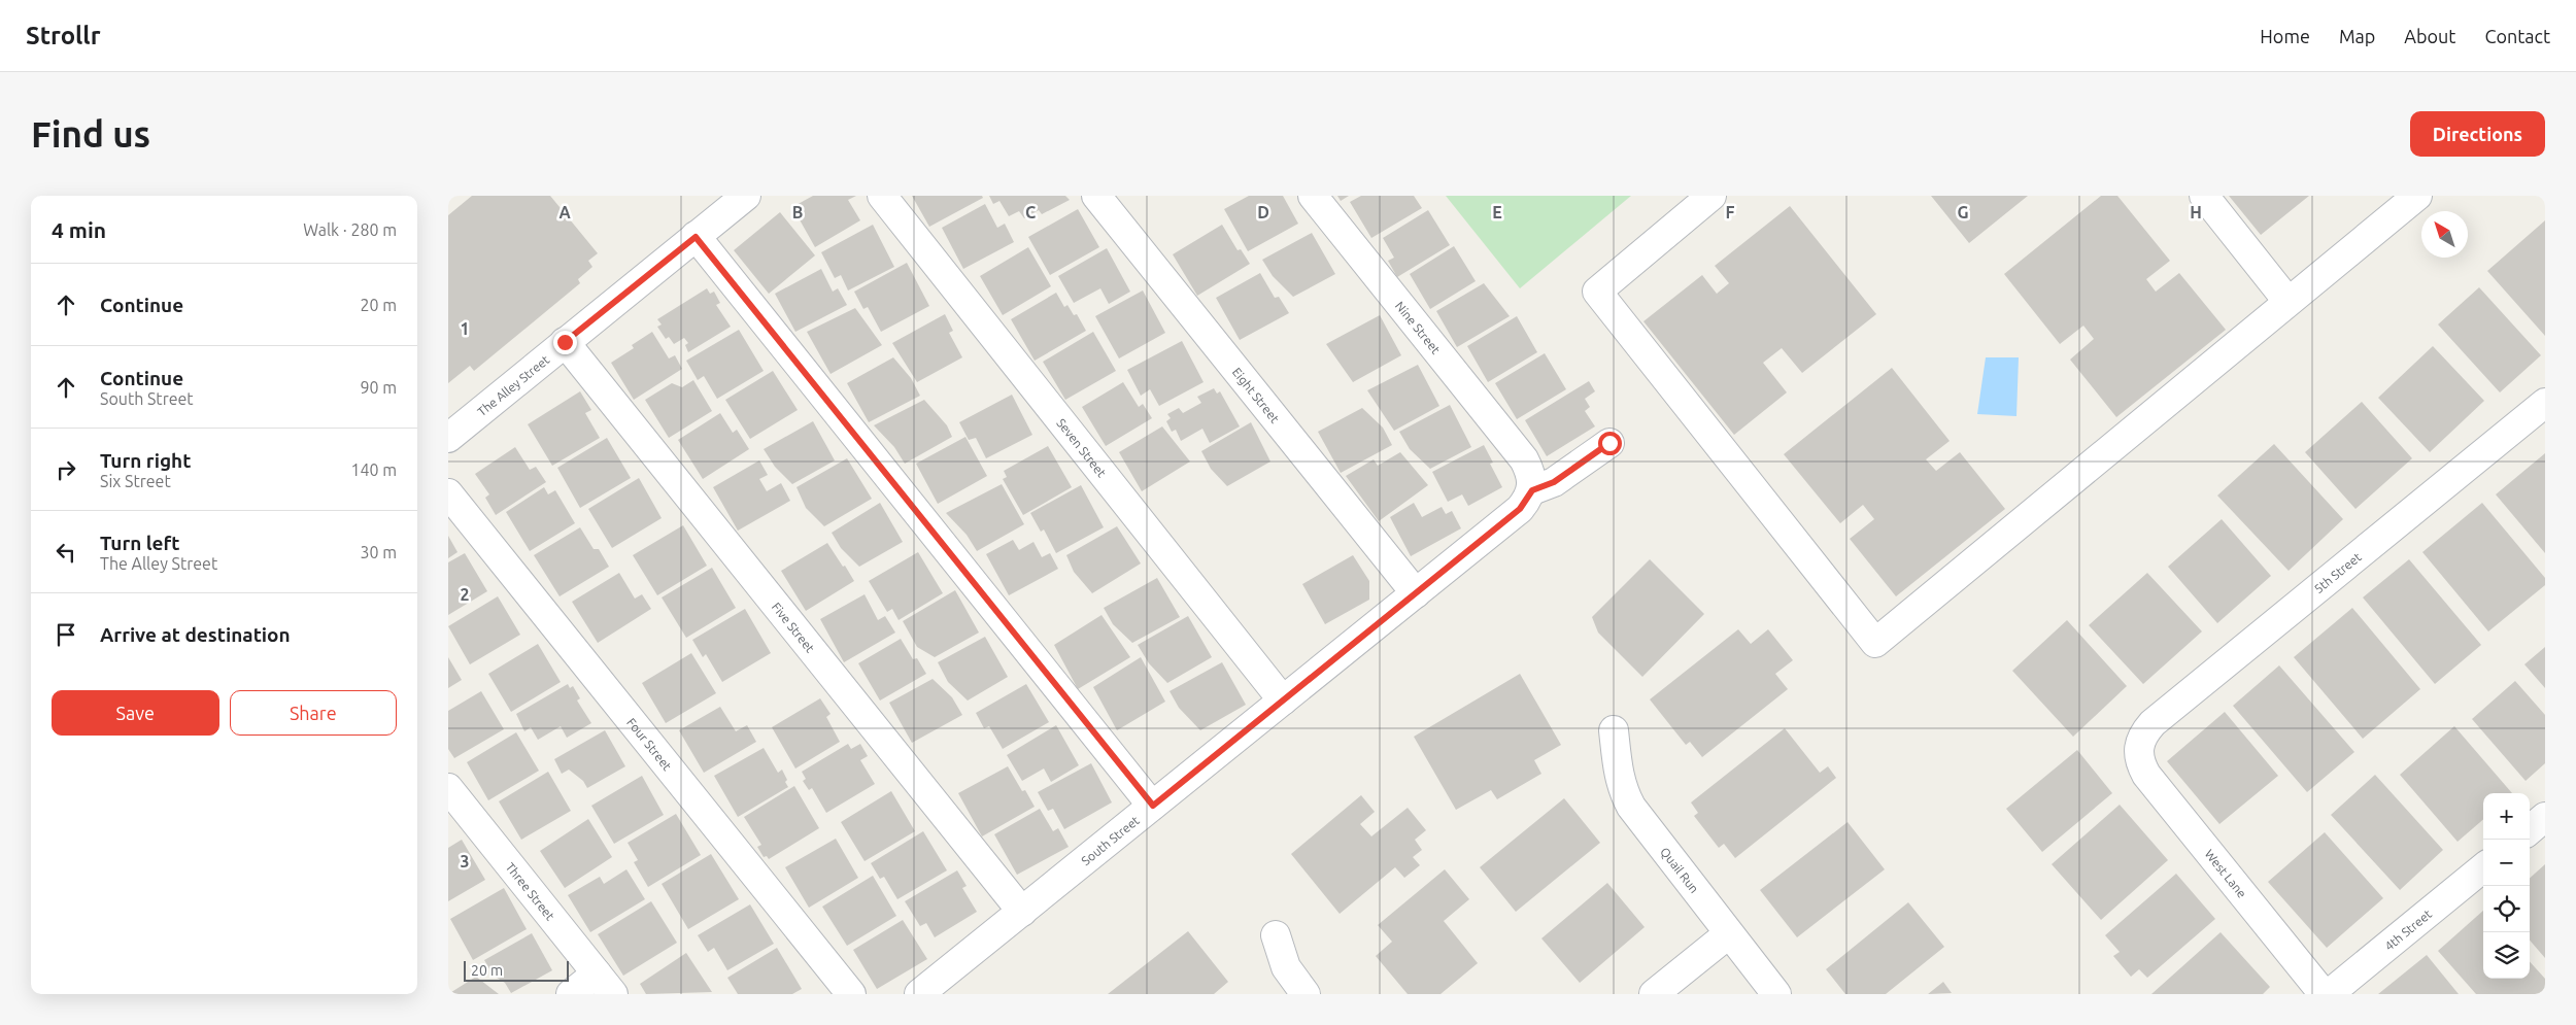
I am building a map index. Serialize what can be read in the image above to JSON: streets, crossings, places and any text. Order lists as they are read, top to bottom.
{
  "streets": {
    "lane": [
      "Nine Street",
      "The Alley Street",
      "Eight Street",
      "Seven Street",
      "5th Street",
      "Five Street",
      "Four Street",
      "South Street",
      "Quail Run",
      "West Lane",
      "Three Street",
      "4th Street"
    ]
  },
  "crossings": [
    ["Nine Street", "South Street"],
    ["The Alley Street", "Five Street"],
    ["Eight Street", "South Street"],
    ["Seven Street", "South Street"],
    ["5th Street", "West Lane"],
    ["Five Street", "South Street"]
  ],
  "scale_bar": "20 m",
  "north": "top left",
  "page": {
    "header": "Strollr",
    "nav": [
      "Home",
      "Map",
      "About",
      "Contact"
    ],
    "buttons": [
      "Directions",
      ["Save", "Share"]
    ],
    "title": "Find us",
    "heading": ["4 min", "Walk · 280 m"],
    "list": [
      ["Continue", "20 m"],
      ["Continue", "South Street", "90 m"],
      ["Turn right", "Six Street", "140 m"],
      ["Turn left", "The Alley Street", "30 m"],
      "Arrive at destination"
    ],
    "map_buttons": ["+", "−"],
    "scale": "20 m"
  },
  "grid": {
    "columns": [
      "A",
      "B",
      "C",
      "D",
      "E",
      "F",
      "G",
      "H"
    ],
    "rows": ["1", "2", "3"]
  }
}
